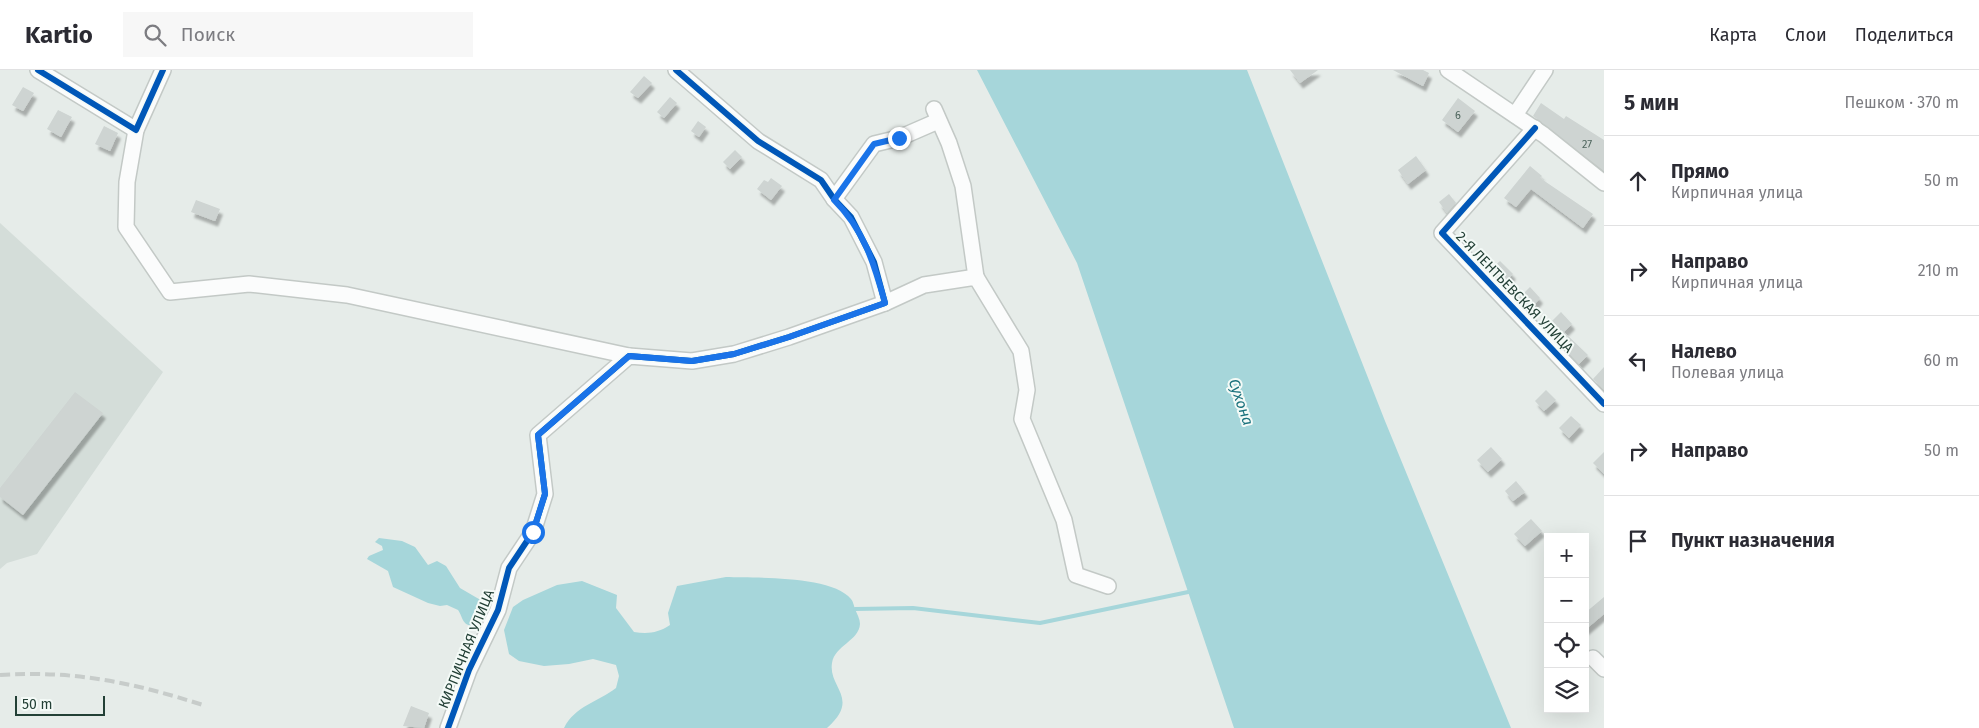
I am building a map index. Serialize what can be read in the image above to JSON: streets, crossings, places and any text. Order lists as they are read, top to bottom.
{
  "streets": {
    "street": ["2-Я ЛЕНТЬЕВСКАЯ УЛИЦА", "КИРПИЧНАЯ УЛИЦА"]
  },
  "water": ["Сухона"],
  "house_numbers": ["6", "27"],
  "scale_bar": "50 m",
  "page": {
    "header": "Kartio",
    "search": "Поиск",
    "nav": ["Карта", "Слои", "Поделиться"],
    "heading": ["5 мин", "Пешком · 370 m"],
    "list": [
      ["Прямо", "Кирпичная улица", "50 m"],
      ["Направо", "Кирпичная улица", "210 m"],
      ["Налево", "Полевая улица", "60 m"],
      ["Направо", "50 m"],
      "Пункт назначения"
    ],
    "map_buttons": ["+", "−"],
    "scale": "50 m"
  }
}
